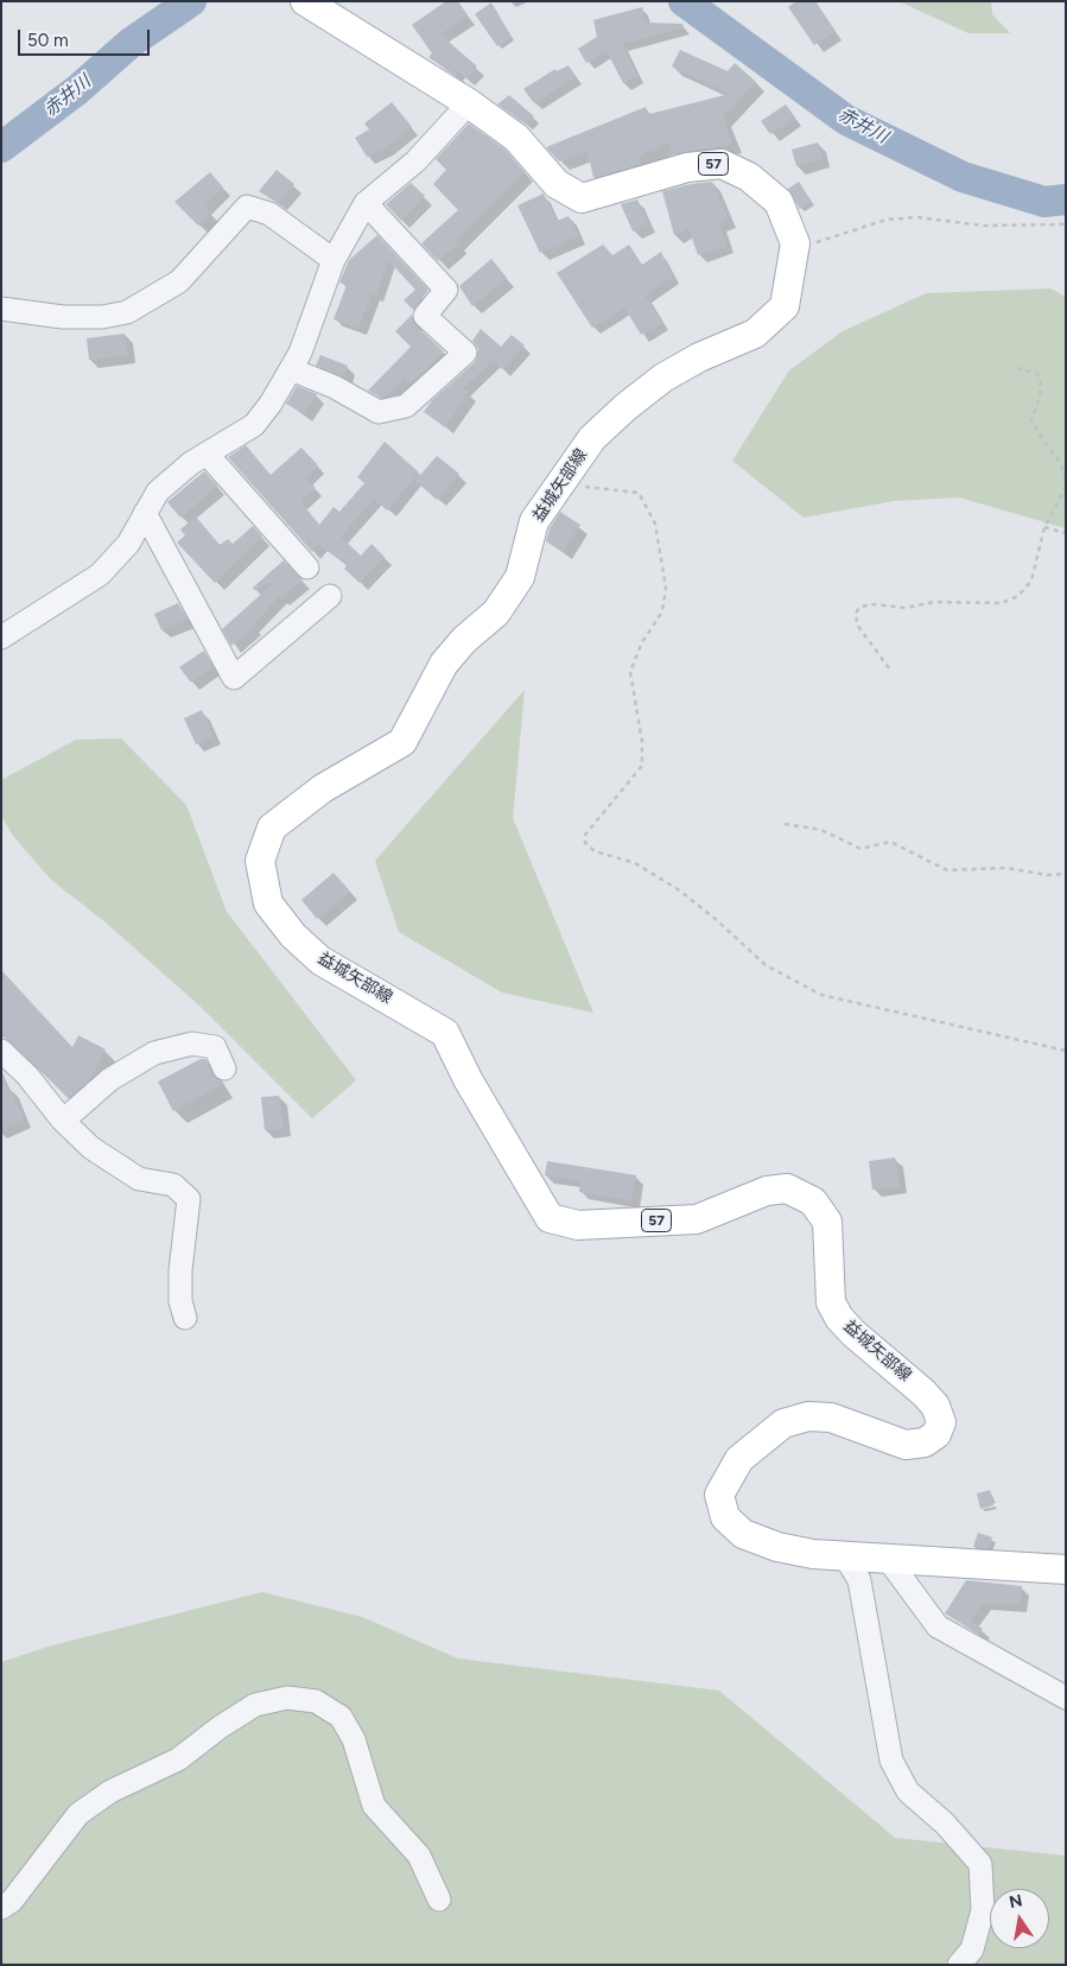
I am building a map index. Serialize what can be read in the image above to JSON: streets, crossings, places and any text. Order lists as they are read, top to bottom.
{
  "streets": {
    "main road": ["57", "益城矢部線"]
  },
  "water": ["赤井川"],
  "scale_bar": "50 m",
  "north": "top"
}
